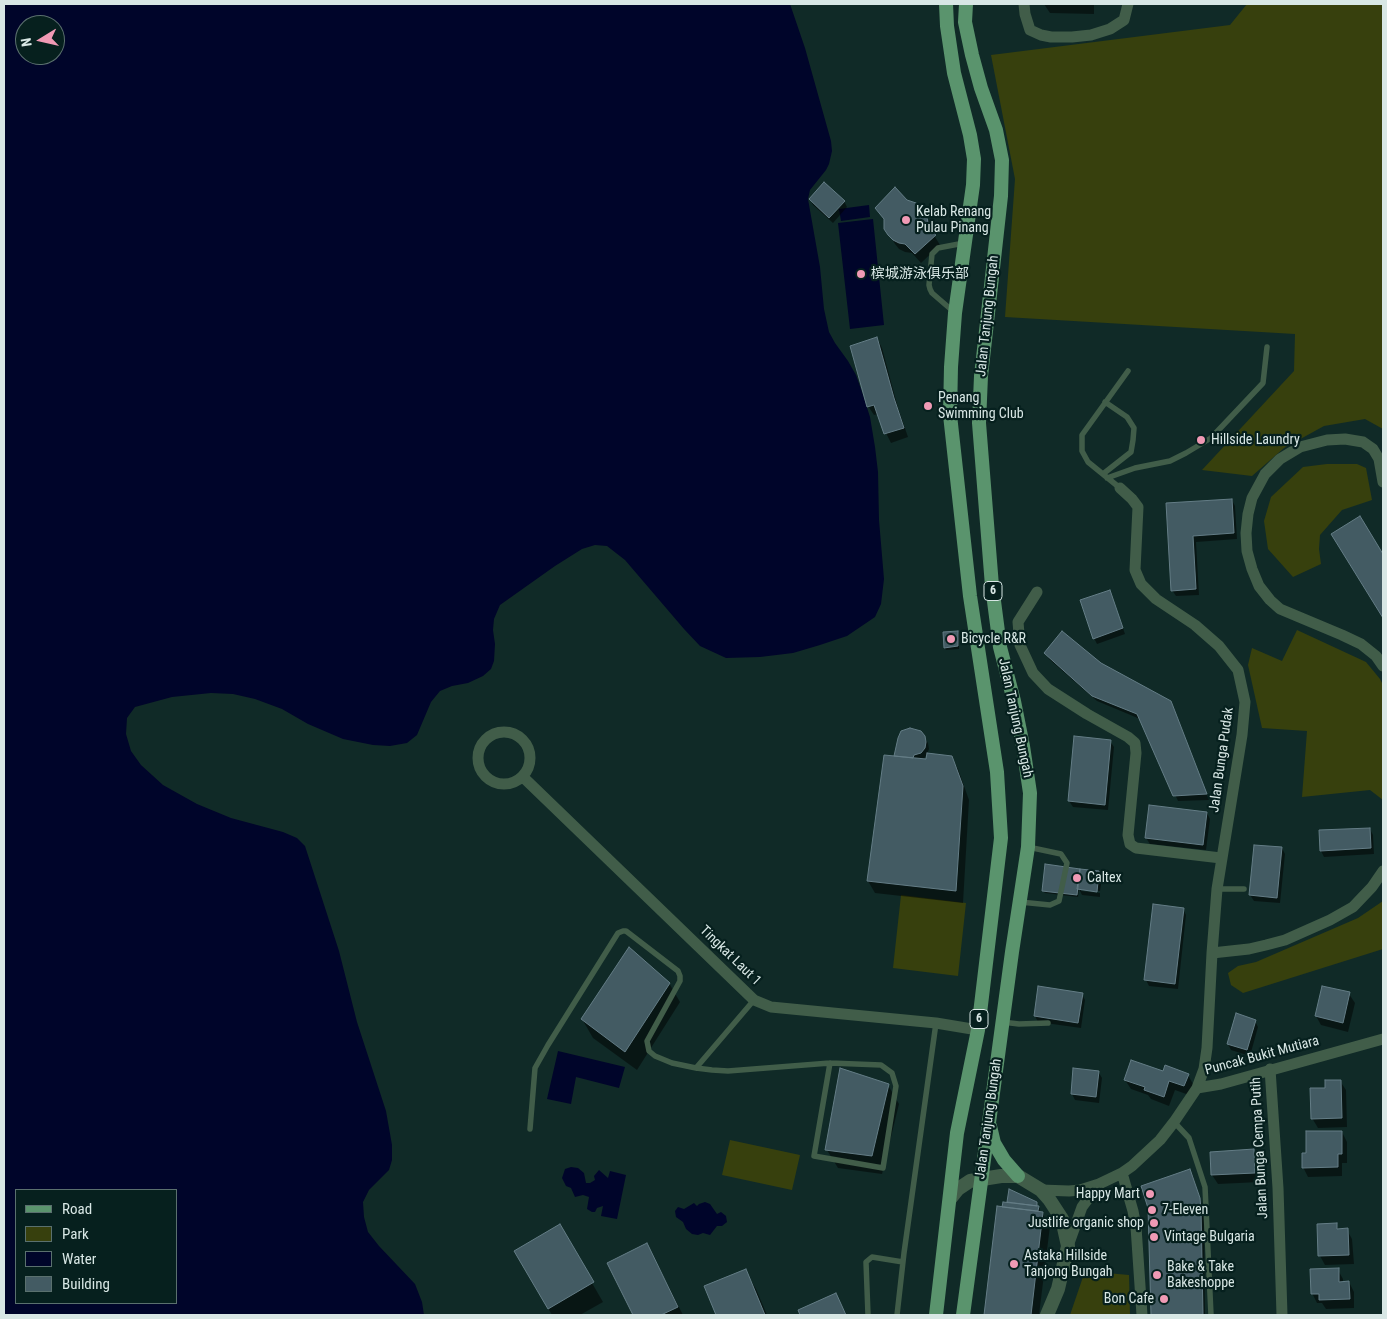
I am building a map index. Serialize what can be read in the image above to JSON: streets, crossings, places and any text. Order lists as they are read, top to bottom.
{
  "streets": {
    "main road": ["Jalan Tanjung Bungah", "6"],
    "street": [
      "Jalan Bunga Pudak",
      "Tingkat Laut 1",
      "Puncak Bukit Mutiara",
      "Jalan Bunga Cempa Putih"
    ]
  },
  "crossings": [
    ["Jalan Tanjung Bungah", "Tingkat Laut 1"],
    ["Jalan Bunga Pudak", "Puncak Bukit Mutiara"],
    ["Puncak Bukit Mutiara", "Jalan Bunga Cempa Putih"]
  ],
  "places": [
    "Kelab Renang Pulau Pinang",
    "槟城游泳俱乐部",
    "Penang Swimming Club",
    "Hillside Laundry",
    "Bicycle R&R",
    "Caltex",
    "Happy Mart",
    "7-Eleven",
    "Justlife organic shop",
    "Vintage Bulgaria",
    "Astaka Hillside Tanjong Bungah",
    "Bake & Take Bakeshoppe",
    "Bon Cafe"
  ],
  "legend": [
    "Road",
    "Park",
    "Water",
    "Building"
  ],
  "north": "left"
}
